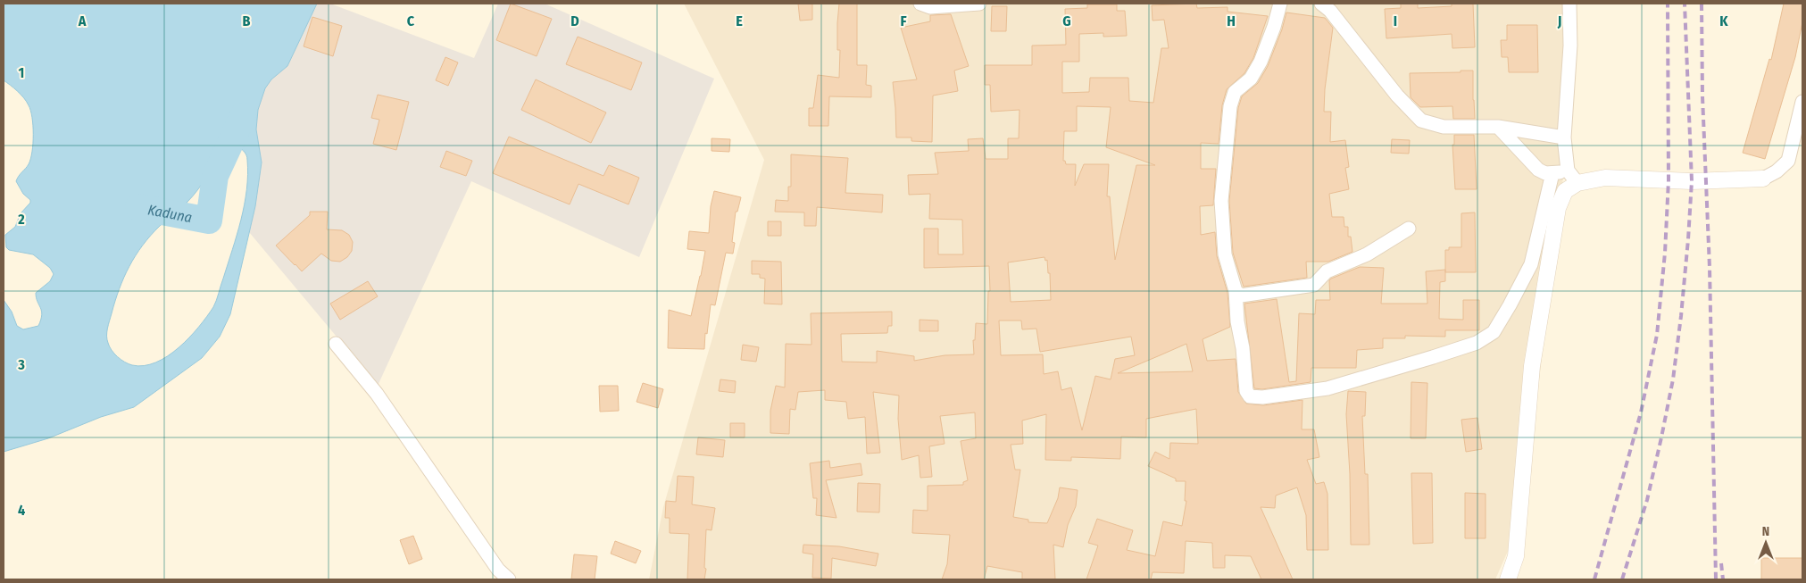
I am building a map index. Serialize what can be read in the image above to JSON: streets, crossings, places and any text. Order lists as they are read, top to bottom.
{
  "water": ["Kaduna"],
  "north": "top",
  "grid": {
    "columns": [
      "A",
      "B",
      "C",
      "D",
      "E",
      "F",
      "G",
      "H",
      "I",
      "J",
      "K"
    ],
    "rows": [
      "1",
      "2",
      "3",
      "4"
    ]
  }
}
